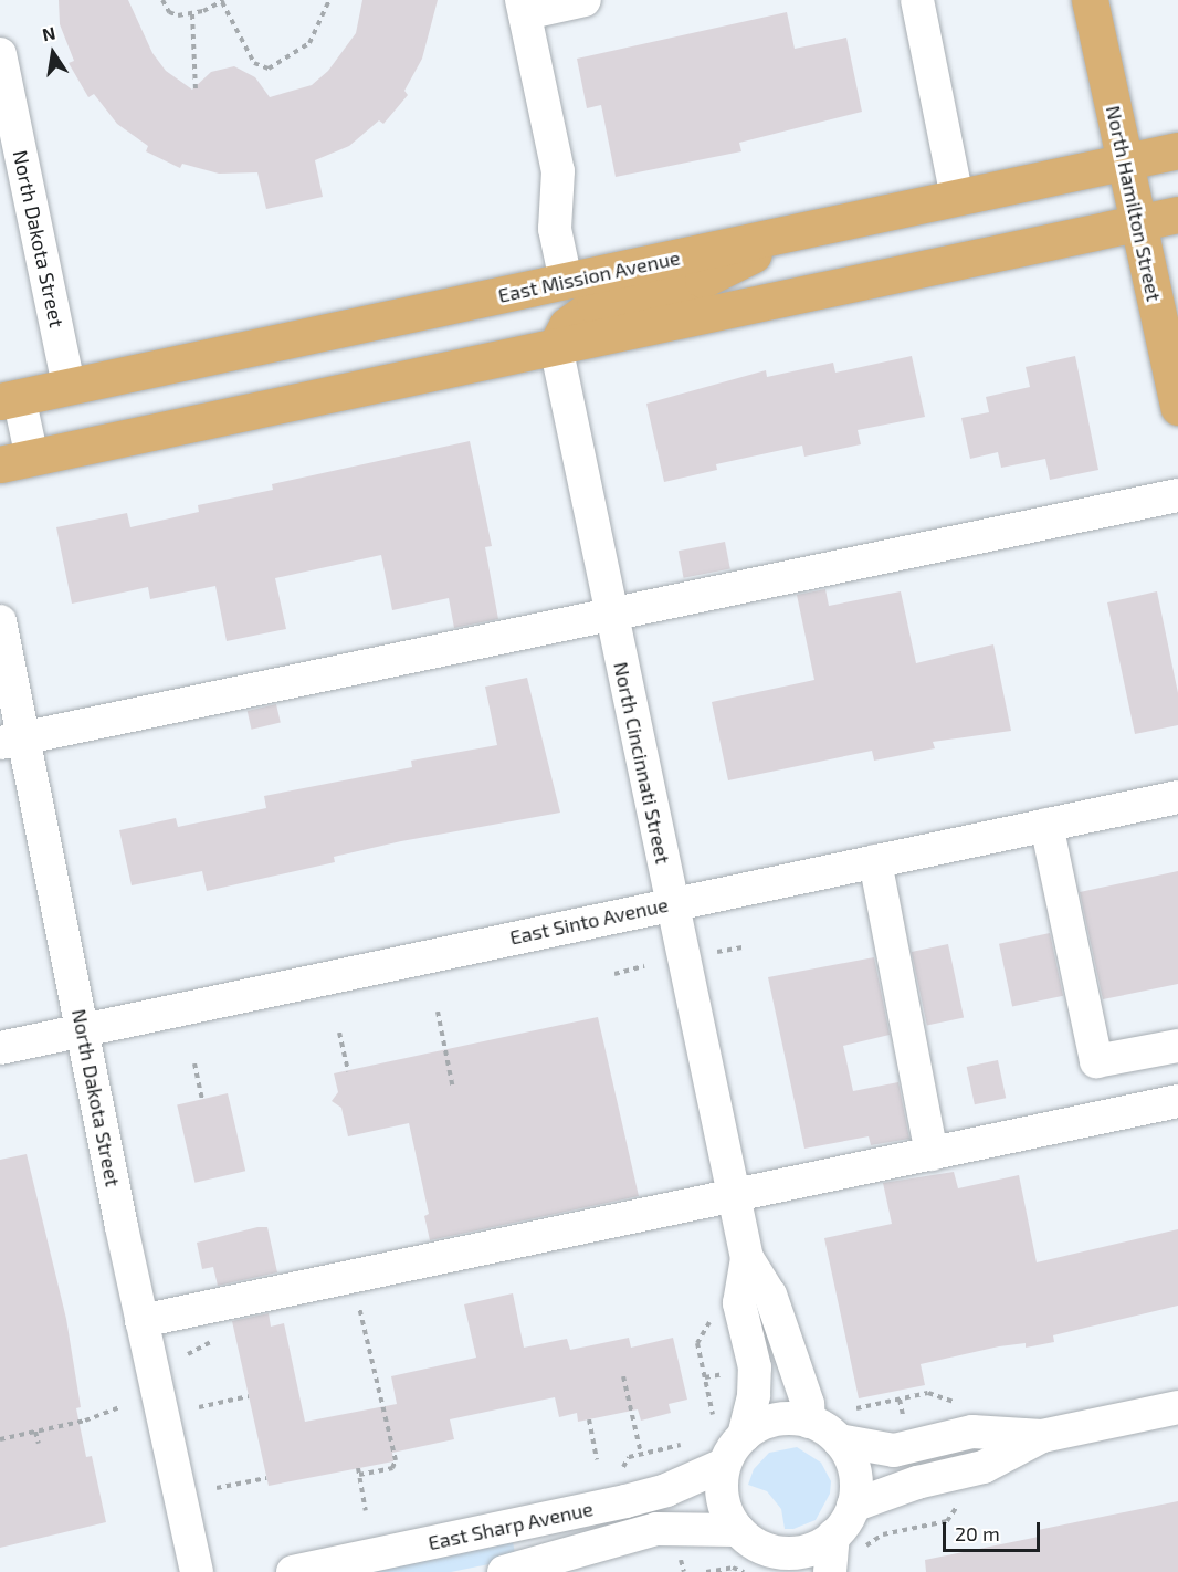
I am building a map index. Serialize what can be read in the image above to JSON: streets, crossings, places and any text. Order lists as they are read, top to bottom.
{
  "streets": {
    "main road": ["North Hamilton Street", "East Mission Avenue"],
    "street": [
      "North Dakota Street",
      "North Cincinnati Street",
      "East Sinto Avenue",
      "East Sharp Avenue"
    ]
  },
  "crossings": [
    ["North Hamilton Street", "East Mission Avenue"],
    ["North Dakota Street", "East Mission Avenue"],
    ["North Dakota Street", "East Sinto Avenue"],
    ["North Cincinnati Street", "East Sinto Avenue"],
    ["North Cincinnati Street", "East Sharp Avenue"]
  ],
  "scale_bar": "20 m",
  "north": "top"
}
